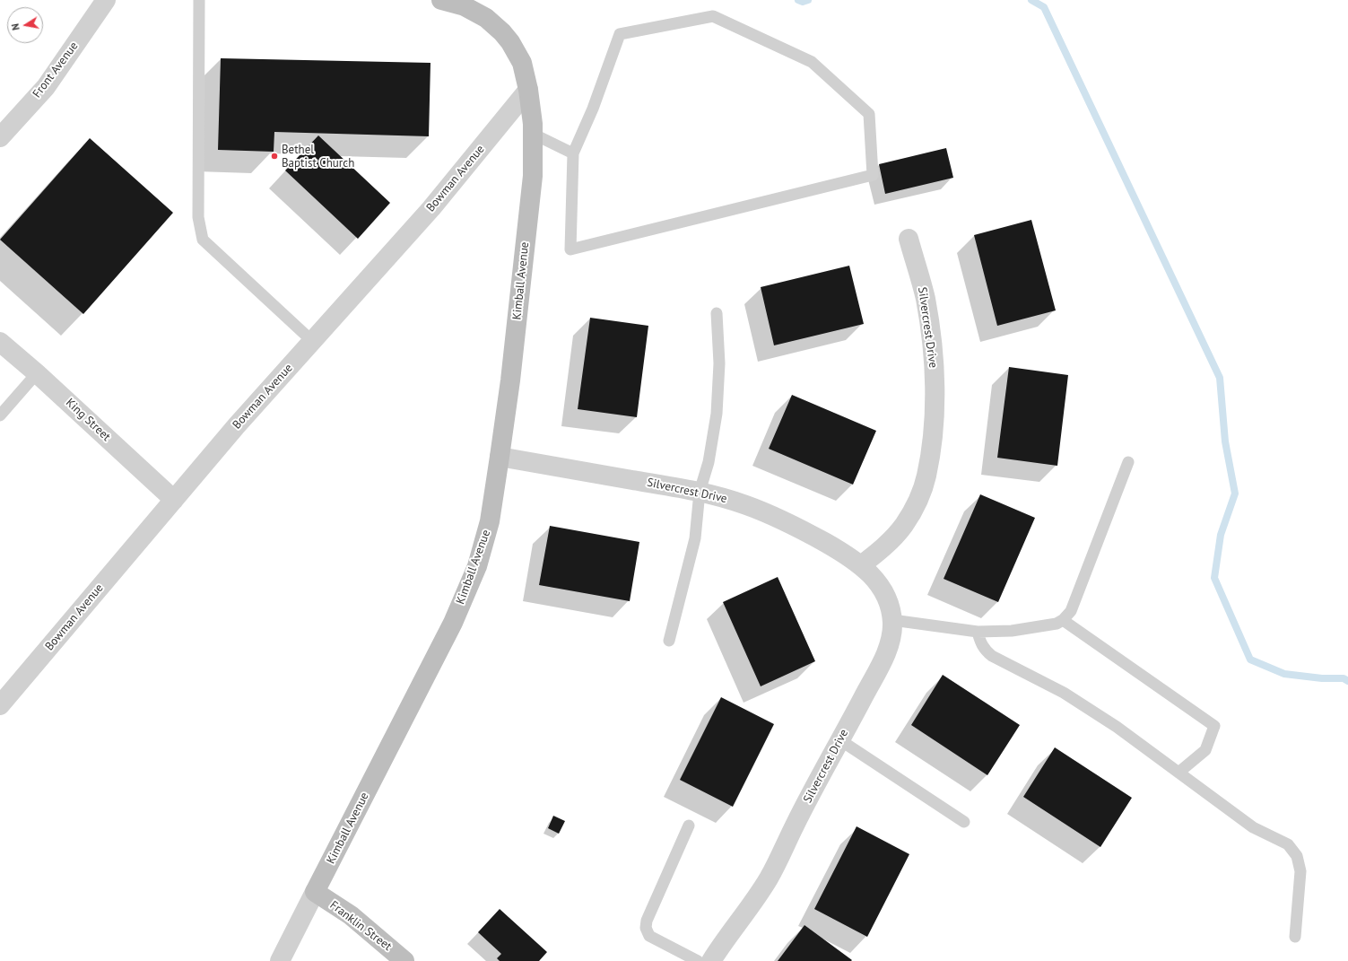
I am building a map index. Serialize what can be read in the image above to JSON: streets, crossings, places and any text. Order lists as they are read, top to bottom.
{
  "streets": {
    "street": [
      "Front Avenue",
      "Bowman Avenue",
      "Kimball Avenue",
      "Silvercrest Drive",
      "King Street",
      "Franklin Street"
    ]
  },
  "crossings": [
    ["Bowman Avenue", "Kimball Avenue"],
    ["Bowman Avenue", "King Street"],
    ["Kimball Avenue", "Silvercrest Drive"],
    ["Kimball Avenue", "Franklin Street"]
  ],
  "places": ["Bethel Baptist Church"],
  "north": "left"
}
